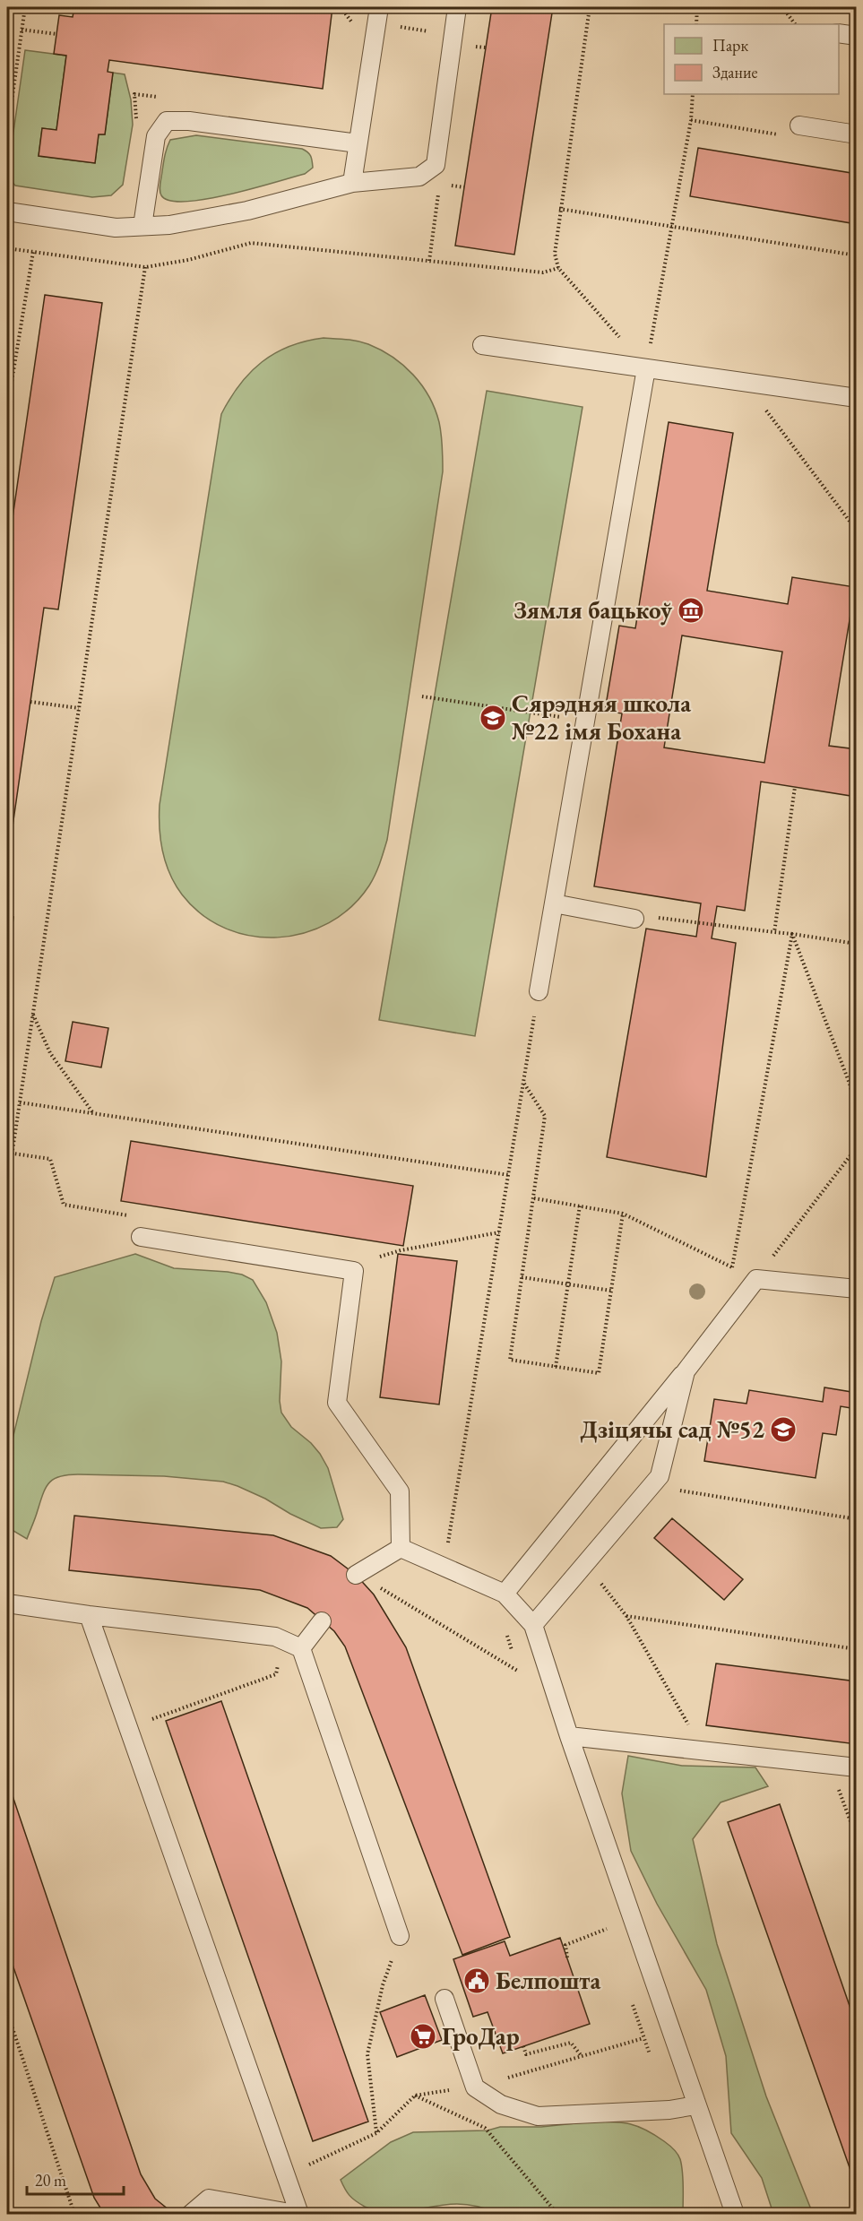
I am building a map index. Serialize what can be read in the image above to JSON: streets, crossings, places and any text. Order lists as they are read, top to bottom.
{
  "places": {
    "museum": ["Зямля бацькоў"],
    "school or university": ["Сярэдняя школа №22 імя Бохана", "Дзіцячы сад №52"],
    "public building": ["Белпошта"],
    "supermarket": ["ГроДар"]
  },
  "legend": ["Парк", "Здание"],
  "scale_bar": "20 m"
}
